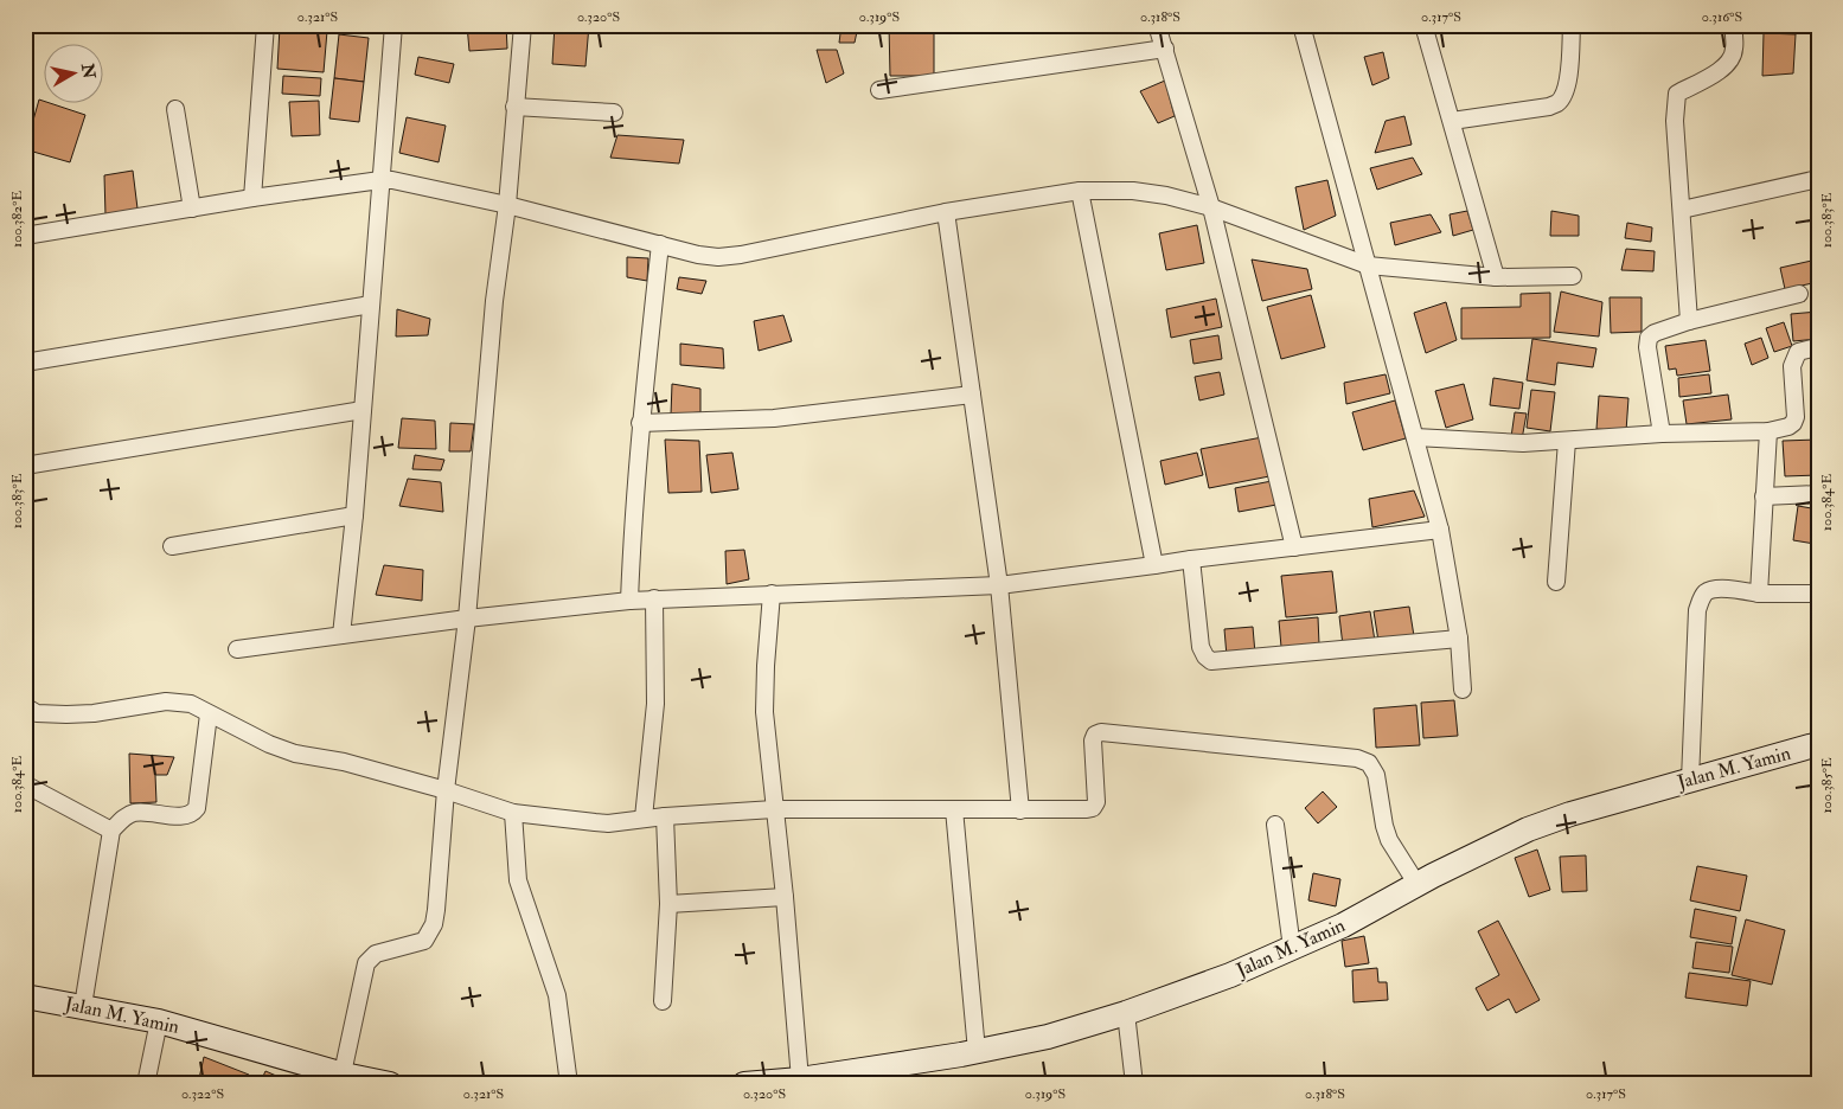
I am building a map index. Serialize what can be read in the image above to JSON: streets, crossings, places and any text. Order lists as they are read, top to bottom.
{
  "streets": {
    "street": ["Jalan M. Yamin"]
  },
  "north": "right",
  "coordinates": [
    "0.321°S",
    "0.320°S",
    "0.319°S",
    "0.318°S",
    "0.317°S",
    "0.316°S",
    "100.382°E",
    "100.383°E",
    "100.384°E",
    "100.385°E",
    "0.322°S"
  ]
}
